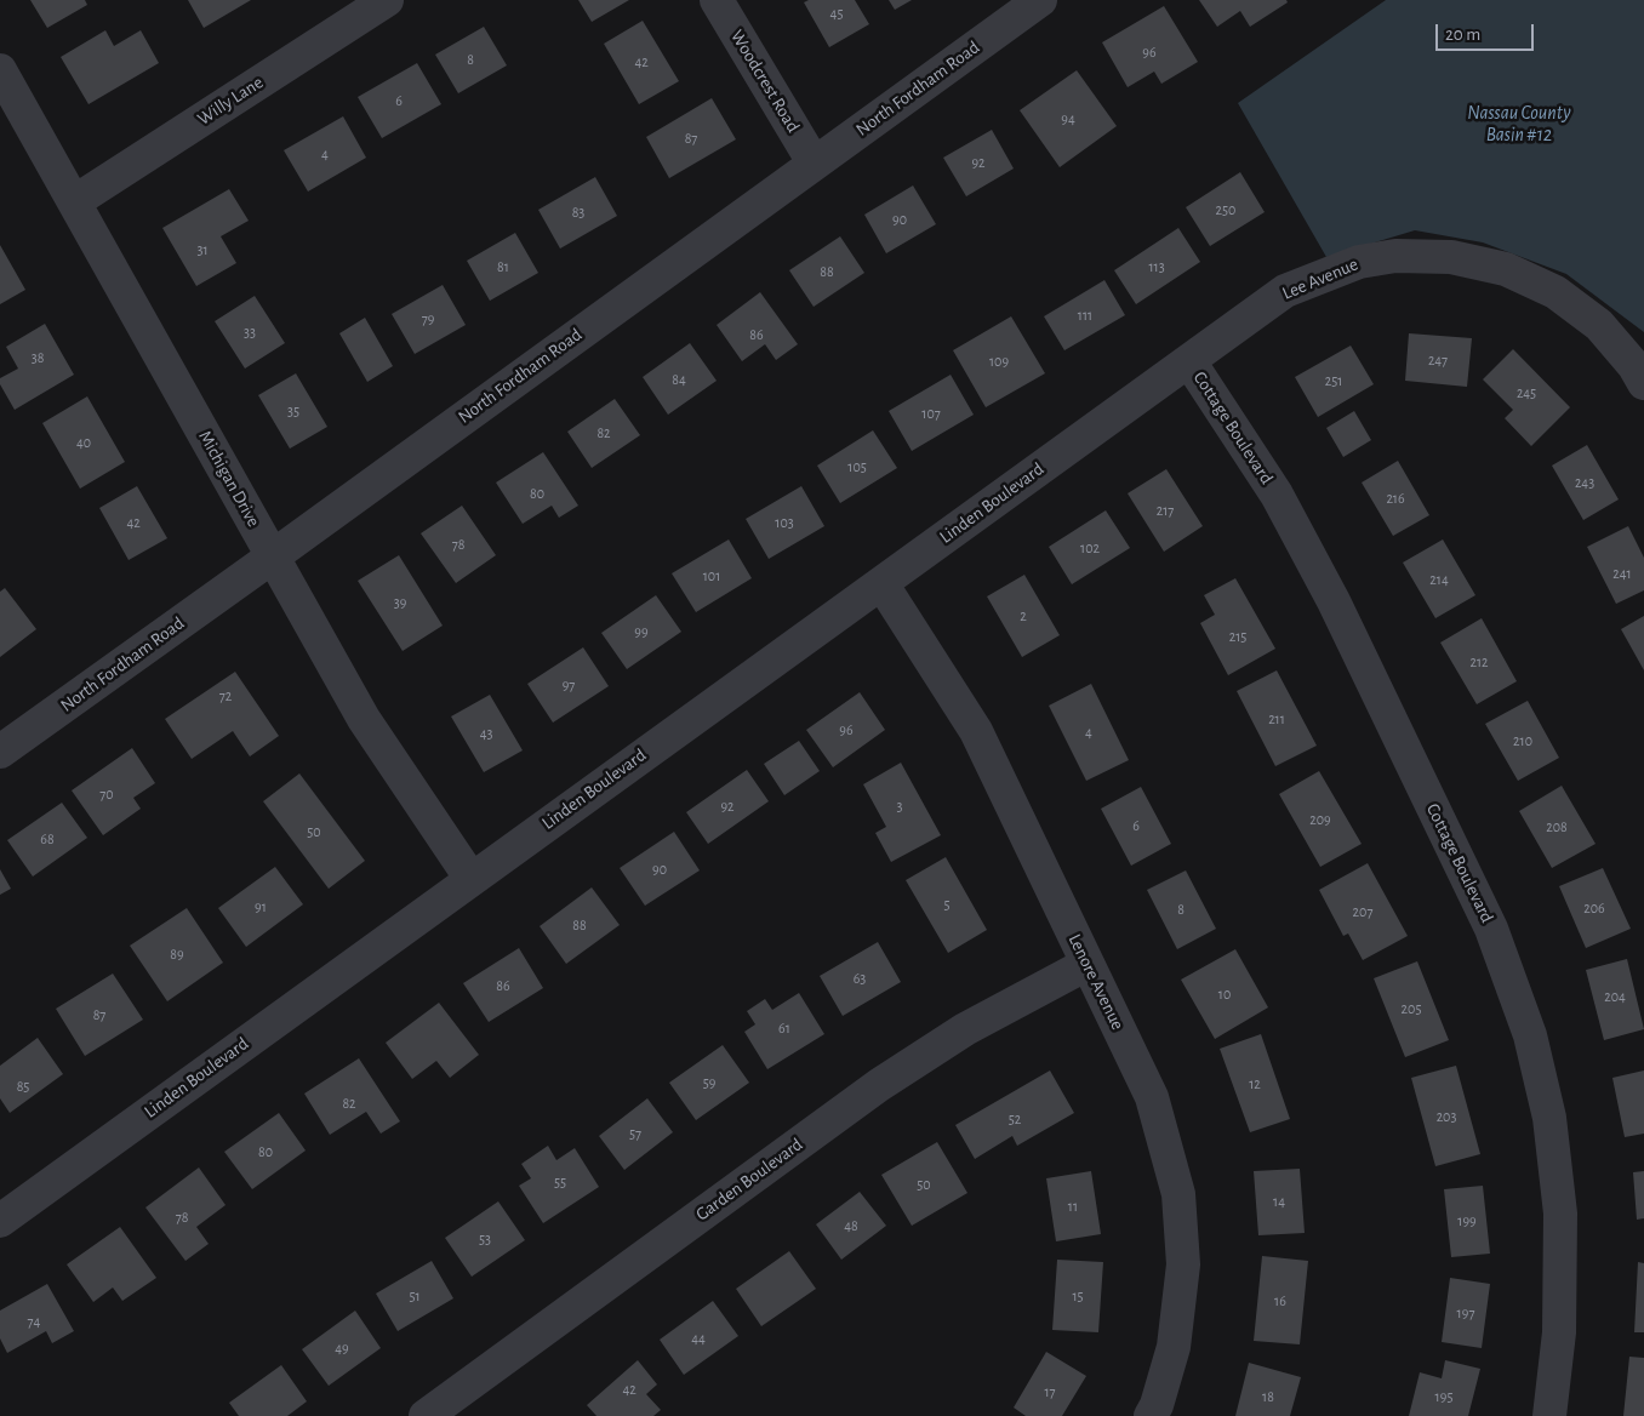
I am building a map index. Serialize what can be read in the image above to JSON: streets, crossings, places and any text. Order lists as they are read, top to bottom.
{
  "streets": {
    "street": [
      "Woodcrest Road",
      "North Fordham Road",
      "Willy Lane",
      "Lee Avenue",
      "Cottage Boulevard",
      "Michigan Drive",
      "Linden Boulevard",
      "Lenore Avenue",
      "Garden Boulevard"
    ]
  },
  "crossings": [
    ["Woodcrest Road", "North Fordham Road"],
    ["North Fordham Road", "Michigan Drive"],
    ["Willy Lane", "Michigan Drive"],
    ["Lee Avenue", "Cottage Boulevard"],
    ["Lee Avenue", "Linden Boulevard"],
    ["Cottage Boulevard", "Linden Boulevard"],
    ["Michigan Drive", "Linden Boulevard"],
    ["Linden Boulevard", "Lenore Avenue"],
    ["Lenore Avenue", "Garden Boulevard"]
  ],
  "water": ["Nassau County Basin #12"],
  "house_numbers": [
    "45",
    "96",
    "8",
    "42",
    "6",
    "94",
    "87",
    "4",
    "92",
    "250",
    "83",
    "90",
    "31",
    "81",
    "113",
    "88",
    "111",
    "79",
    "33",
    "86",
    "38",
    "247",
    "109",
    "84",
    "251",
    "245",
    "35",
    "107",
    "82",
    "40",
    "105",
    "243",
    "80",
    "216",
    "217",
    "42",
    "103",
    "78",
    "102",
    "241",
    "101",
    "214",
    "39",
    "2",
    "99",
    "215",
    "212",
    "97",
    "72",
    "211",
    "96",
    "4",
    "43",
    "210",
    "70",
    "92",
    "3",
    "209",
    "6",
    "208",
    "50",
    "68",
    "90",
    "5",
    "91",
    "206",
    "8",
    "207",
    "88",
    "89",
    "63",
    "86",
    "10",
    "204",
    "205",
    "87",
    "61",
    "59",
    "12",
    "85",
    "82",
    "203",
    "52",
    "57",
    "80",
    "55",
    "50",
    "14",
    "11",
    "78",
    "199",
    "48",
    "53",
    "51",
    "15",
    "16",
    "197",
    "74",
    "44",
    "49",
    "42",
    "17",
    "18",
    "195"
  ],
  "scale_bar": "20 m"
}
